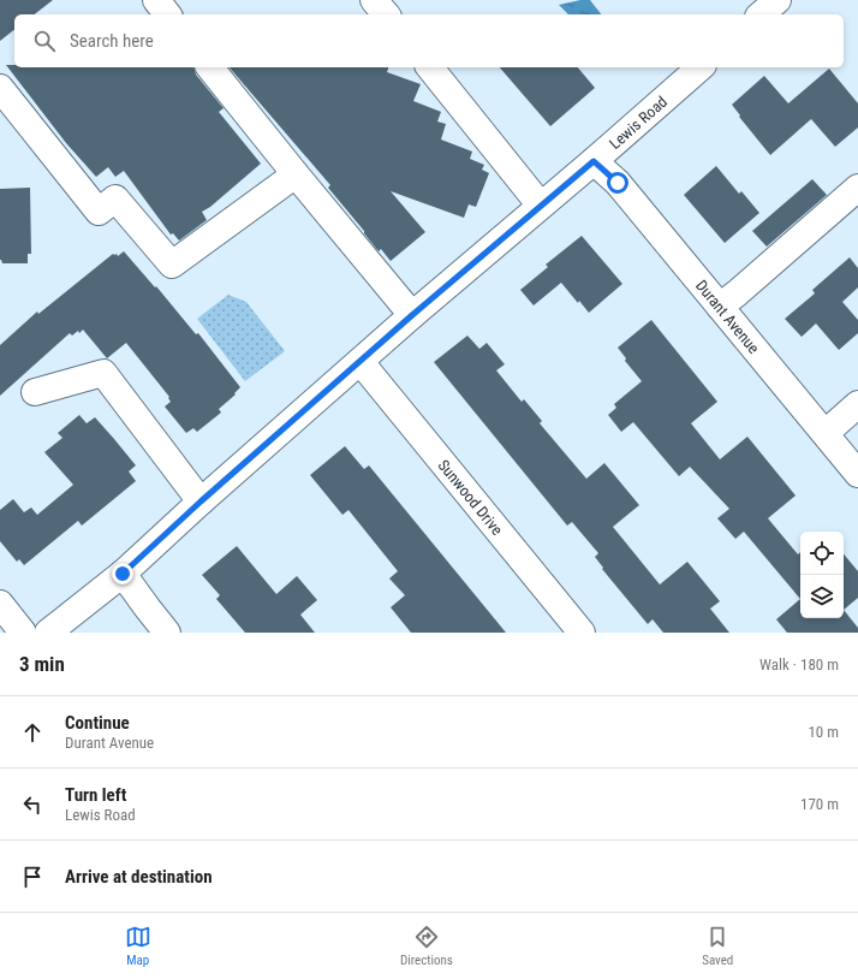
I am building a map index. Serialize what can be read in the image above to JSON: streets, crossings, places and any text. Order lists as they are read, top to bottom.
{
  "streets": {
    "street": ["Lewis Road", "Durant Avenue", "Sunwood Drive"]
  },
  "crossings": [
    ["Lewis Road", "Durant Avenue"],
    ["Lewis Road", "Sunwood Drive"]
  ],
  "page": {
    "search": "Search here",
    "heading": ["3 min", "Walk · 180 m"],
    "list": [
      ["Continue", "Durant Avenue", "10 m"],
      ["Turn left", "Lewis Road", "170 m"],
      "Arrive at destination"
    ],
    "nav": ["Map", "Directions", "Saved"]
  }
}
